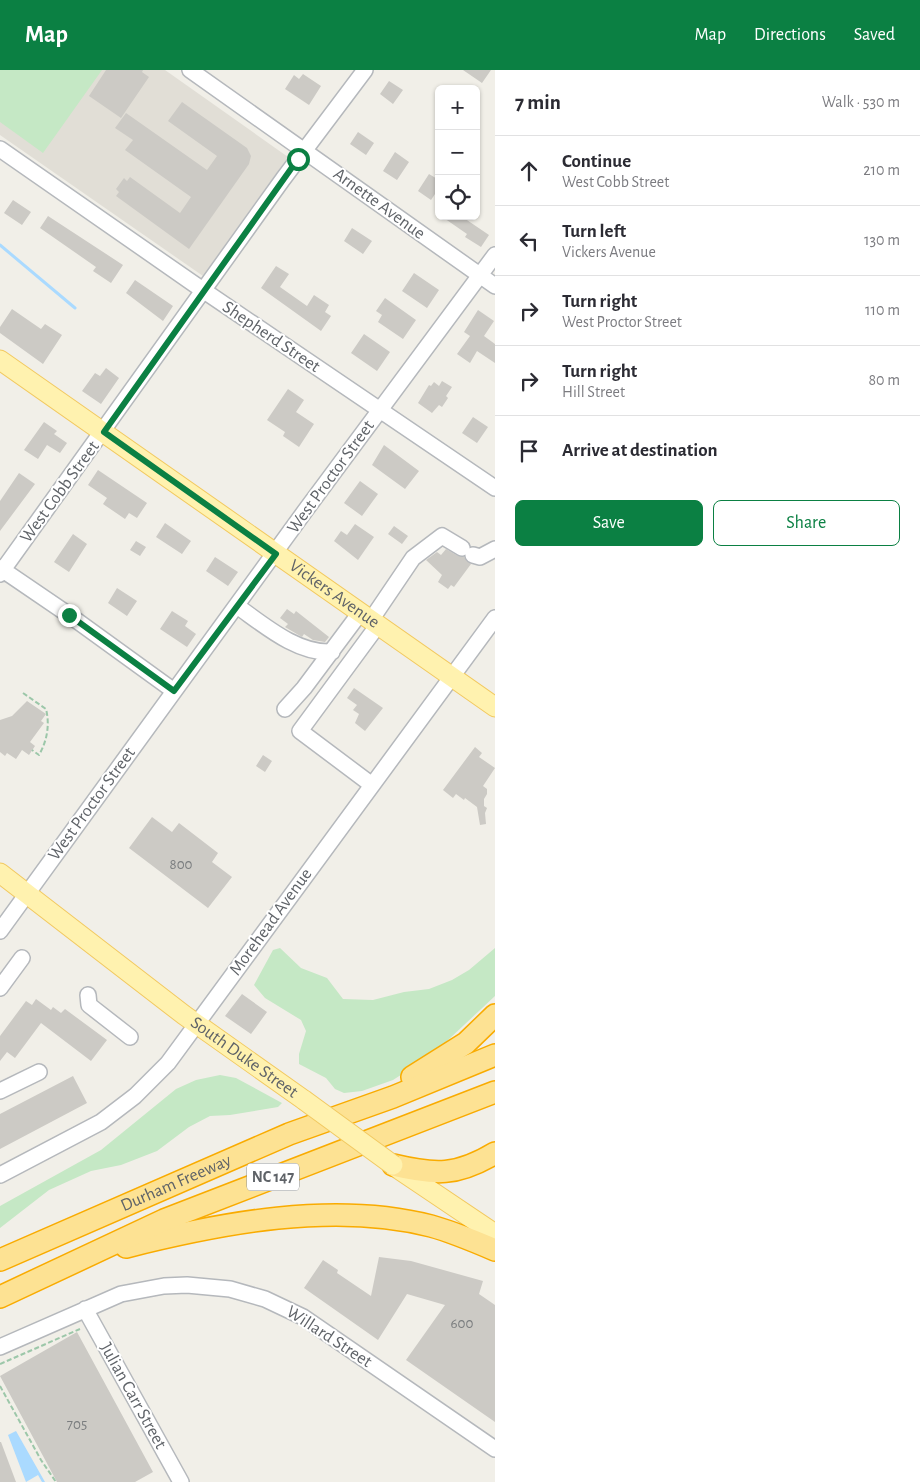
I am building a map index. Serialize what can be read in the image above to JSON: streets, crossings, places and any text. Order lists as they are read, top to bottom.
{
  "streets": {
    "highway": ["NC 147", "Durham Freeway"],
    "main road": ["Vickers Avenue", "South Duke Street"],
    "street": [
      "Arnette Avenue",
      "Shepherd Street",
      "West Proctor Street",
      "West Cobb Street",
      "Morehead Avenue",
      "Willard Street",
      "Julian Carr Street"
    ]
  },
  "crossings": [
    ["Arnette Avenue", "West Proctor Street"],
    ["Arnette Avenue", "West Cobb Street"],
    ["Shepherd Street", "West Proctor Street"],
    ["Shepherd Street", "West Cobb Street"],
    ["West Proctor Street", "Vickers Avenue"],
    ["West Proctor Street", "South Duke Street"],
    ["West Cobb Street", "Vickers Avenue"],
    ["Vickers Avenue", "Morehead Avenue"],
    ["Morehead Avenue", "South Duke Street"],
    ["Willard Street", "Julian Carr Street"]
  ],
  "house_numbers": ["800", "600", "705"],
  "page": {
    "header": "Map",
    "nav": ["Map", "Directions", "Saved"],
    "heading": ["7 min", "Walk · 530 m"],
    "map_buttons": ["+", "−"],
    "list": [
      ["Continue", "West Cobb Street", "210 m"],
      ["Turn left", "Vickers Avenue", "130 m"],
      ["Turn right", "West Proctor Street", "110 m"],
      ["Turn right", "Hill Street", "80 m"],
      "Arrive at destination"
    ],
    "buttons": ["Save", "Share"]
  }
}
